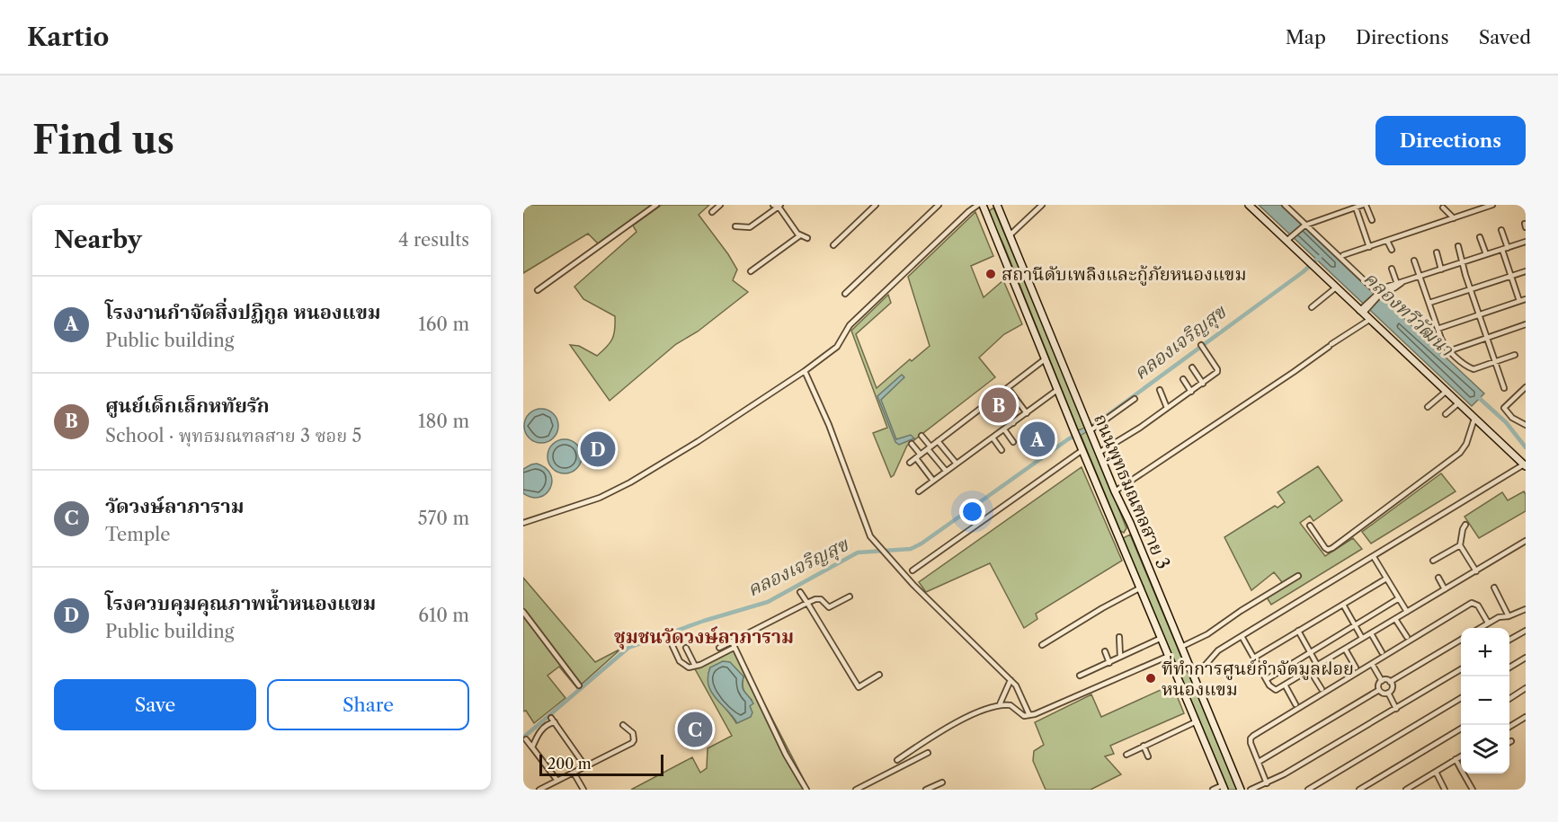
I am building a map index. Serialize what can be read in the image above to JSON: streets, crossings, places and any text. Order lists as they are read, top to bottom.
{
  "streets": {
    "main road": ["ถนนพุทธมณฑลสาย 3"]
  },
  "districts": ["ชุมชนวัดวงษ์ลาภาราม"],
  "water": ["คลองทวีวัฒนา", "คลองเจริญสุข"],
  "places": ["สถานีดับเพลิงและกู้ภัยหนองแขม", "ที่ทำการศูนย์กำจัดมูลฝอย หนองแขม"],
  "scale_bar": "200 m",
  "page": {
    "header": "Kartio",
    "nav": ["Map", "Directions", "Saved"],
    "buttons": [
      "Directions",
      ["Save", "Share"]
    ],
    "title": "Find us",
    "heading": ["Nearby", "4 results"],
    "list": [
      {
        "mark": "A",
        "name": "โรงงานกำจัดสิ่งปฏิกูล หนองแขม",
        "note": "Public building",
        "value": "160 m"
      },
      {
        "mark": "B",
        "name": "ศูนย์เด็กเล็กหทัยรัก",
        "note": "School · พุทธมณฑลสาย 3 ซอย 5",
        "value": "180 m"
      },
      {
        "mark": "C",
        "name": "วัดวงษ์ลาภาราม",
        "note": "Temple",
        "value": "570 m"
      },
      {
        "mark": "D",
        "name": "โรงควบคุมคุณภาพน้ำหนองแขม",
        "note": "Public building",
        "value": "610 m"
      }
    ],
    "pins": [
      "B",
      "A",
      "D",
      "C"
    ],
    "map_buttons": ["+", "−"],
    "scale": "200 m"
  }
}
